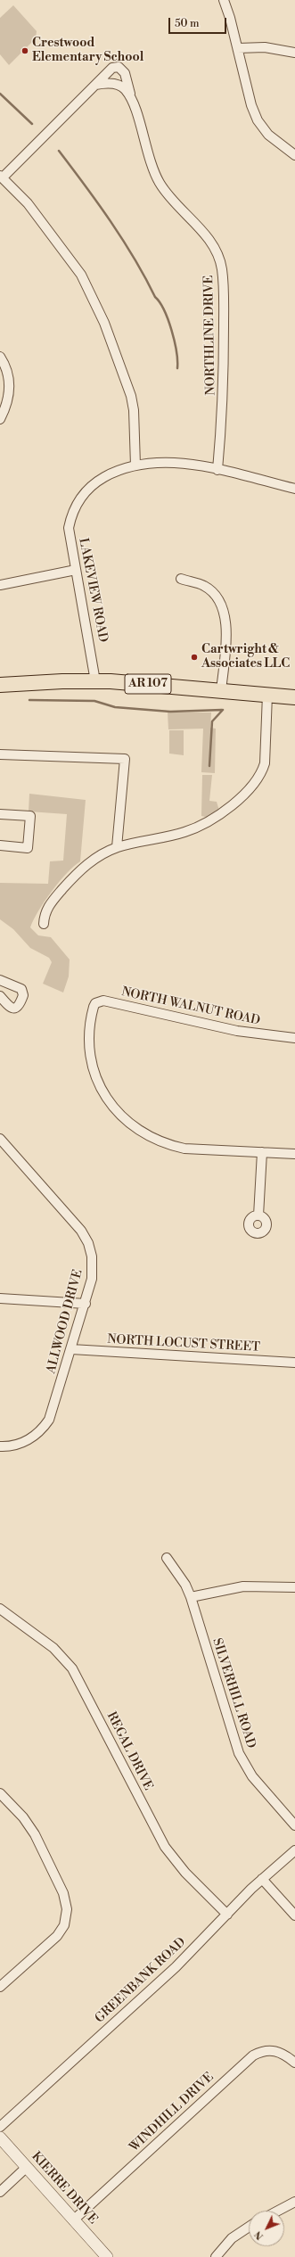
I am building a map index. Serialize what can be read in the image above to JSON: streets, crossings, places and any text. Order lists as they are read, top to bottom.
{
  "streets": {
    "main road": ["AR 107"],
    "street": [
      "NORTHLINE DRIVE",
      "LAKEVIEW ROAD",
      "NORTH WALNUT ROAD",
      "ALLWOOD DRIVE",
      "NORTH LOCUST STREET",
      "SILVERHILL ROAD",
      "REGAL DRIVE",
      "GREENBANK ROAD",
      "WINDHILL DRIVE",
      "KIERRE DRIVE"
    ]
  },
  "crossings": [
    ["NORTHLINE DRIVE", "LAKEVIEW ROAD"],
    ["LAKEVIEW ROAD", "AR 107"],
    ["ALLWOOD DRIVE", "NORTH LOCUST STREET"],
    ["REGAL DRIVE", "GREENBANK ROAD"],
    ["WINDHILL DRIVE", "KIERRE DRIVE"]
  ],
  "places": ["Crestwood Elementary School", "Cartwright & Associates LLC"],
  "scale_bar": "50 m",
  "north": "bottom left"
}
